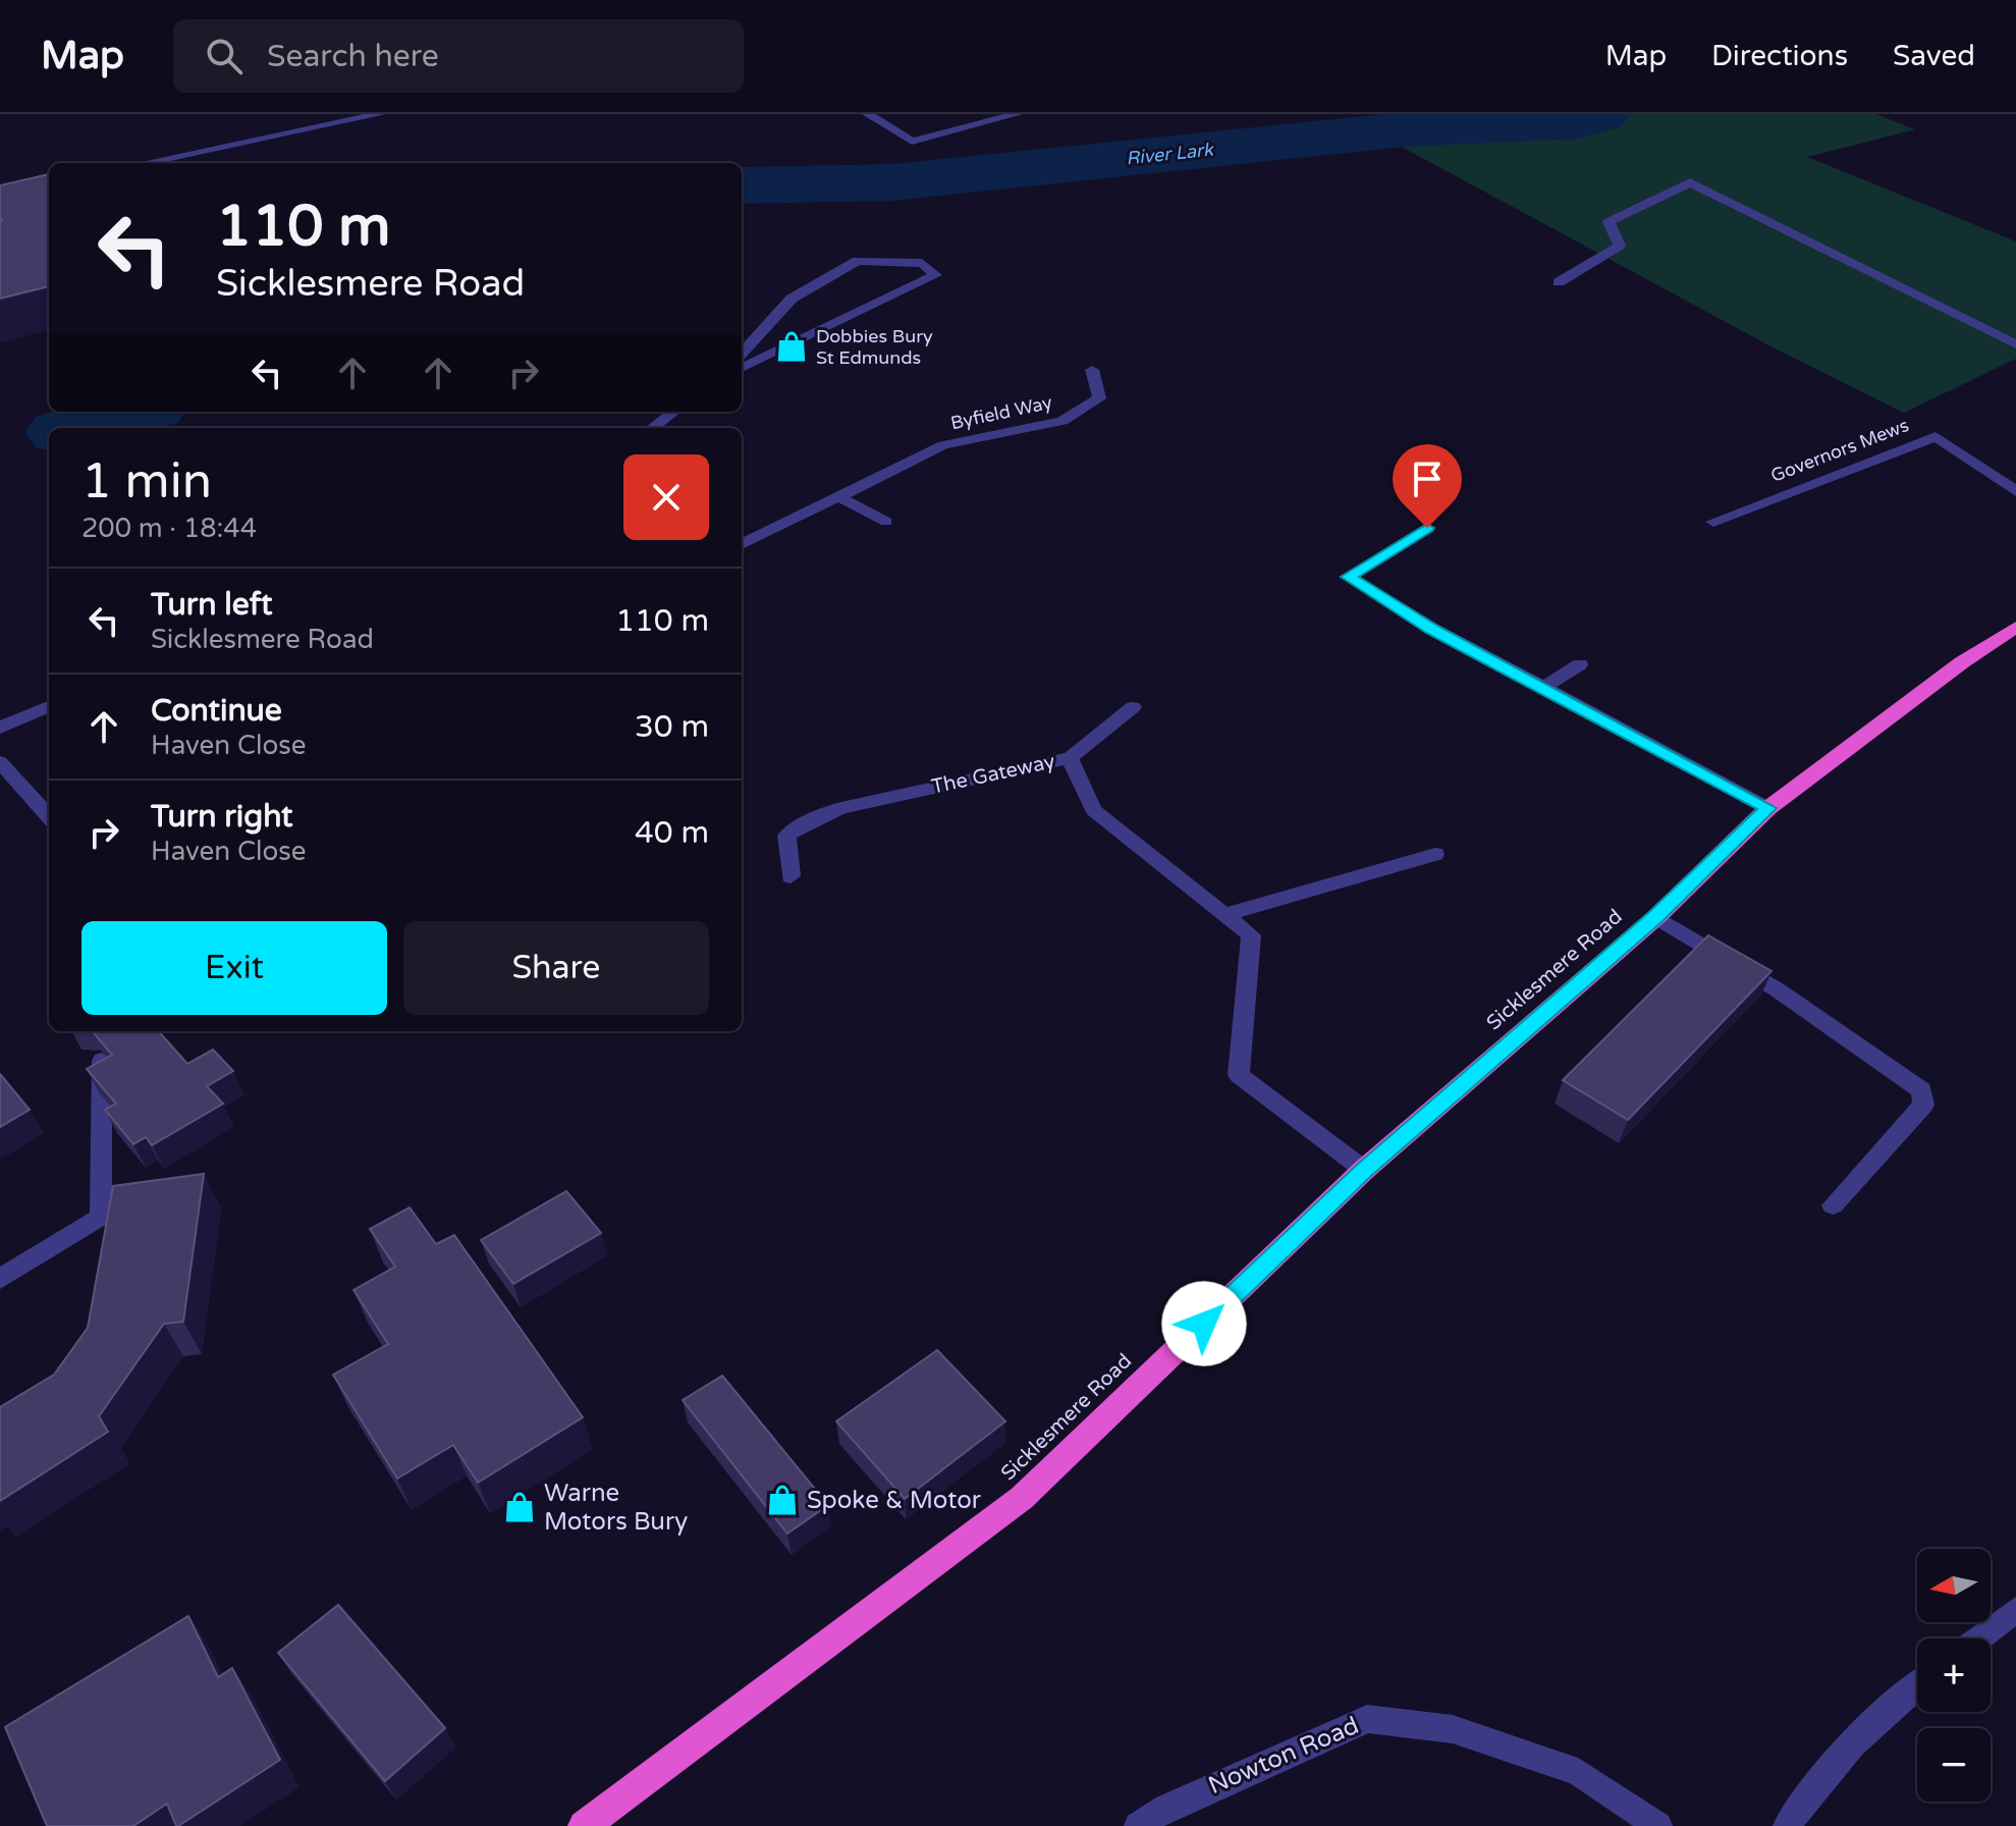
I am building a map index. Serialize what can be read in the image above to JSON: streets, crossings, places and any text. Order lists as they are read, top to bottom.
{
  "streets": {
    "highway": ["Sicklesmere Road"],
    "street": [
      "Byfield Way",
      "Governors Mews",
      "The Gateway",
      "Nowton Road"
    ]
  },
  "crossings": [
    ["The Gateway", "Sicklesmere Road"]
  ],
  "water": ["River Lark"],
  "places": {
    "shop": ["Dobbies Bury St Edmunds", "Spoke & Motor", "Warne Motors Bury"]
  },
  "north": "left",
  "page": {
    "header": "Map",
    "search": "Search here",
    "nav": ["Map", "Directions", "Saved"],
    "turn": ["110 m", "Sicklesmere Road"],
    "heading": ["1 min", "200 m · 18:44"],
    "list": [
      {
        "name": "Turn left",
        "note": "Sicklesmere Road",
        "value": "110 m"
      },
      {
        "name": "Continue",
        "note": "Haven Close",
        "value": "30 m"
      },
      {
        "name": "Turn right",
        "note": "Haven Close",
        "value": "40 m"
      }
    ],
    "buttons": ["Exit", "Share"],
    "map_buttons": ["+", "−"]
  }
}
